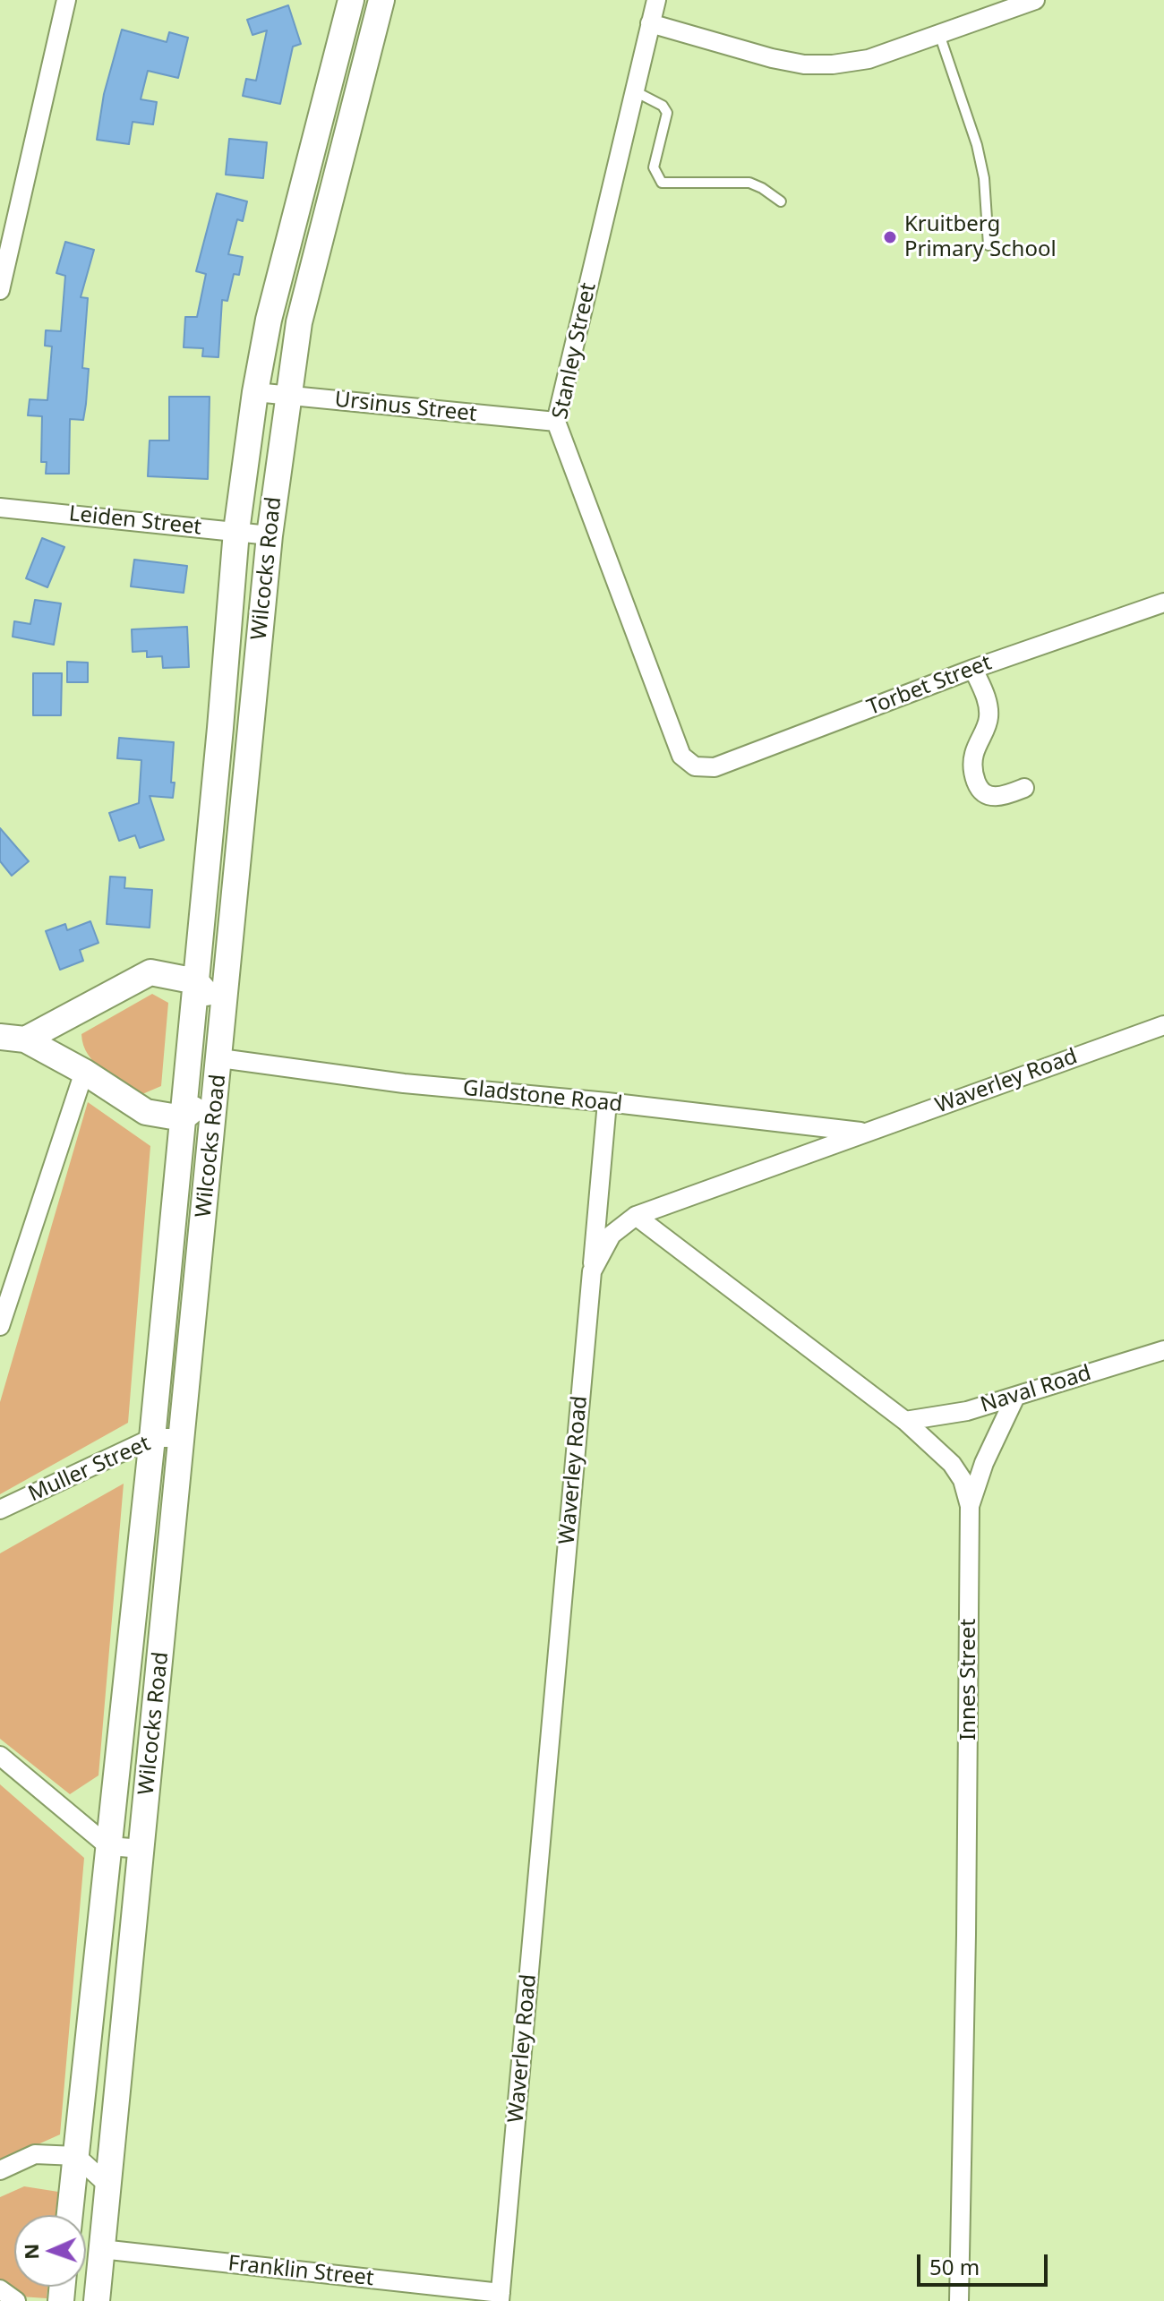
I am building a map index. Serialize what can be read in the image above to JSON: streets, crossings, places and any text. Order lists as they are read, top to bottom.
{
  "streets": {
    "street": [
      "Stanley Street",
      "Ursinus Street",
      "Leiden Street",
      "Wilcocks Road",
      "Torbet Street",
      "Waverley Road",
      "Gladstone Road",
      "Naval Road",
      "Muller Street",
      "Innes Street",
      "Franklin Street"
    ]
  },
  "crossings": [
    ["Stanley Street", "Ursinus Street"],
    ["Stanley Street", "Torbet Street"],
    ["Ursinus Street", "Wilcocks Road"],
    ["Leiden Street", "Wilcocks Road"],
    ["Wilcocks Road", "Gladstone Road"],
    ["Wilcocks Road", "Muller Street"],
    ["Wilcocks Road", "Franklin Street"],
    ["Waverley Road", "Gladstone Road"],
    ["Waverley Road", "Innes Street"],
    ["Waverley Road", "Franklin Street"],
    ["Naval Road", "Innes Street"]
  ],
  "places": ["Kruitberg Primary School"],
  "scale_bar": "50 m",
  "north": "left"
}
